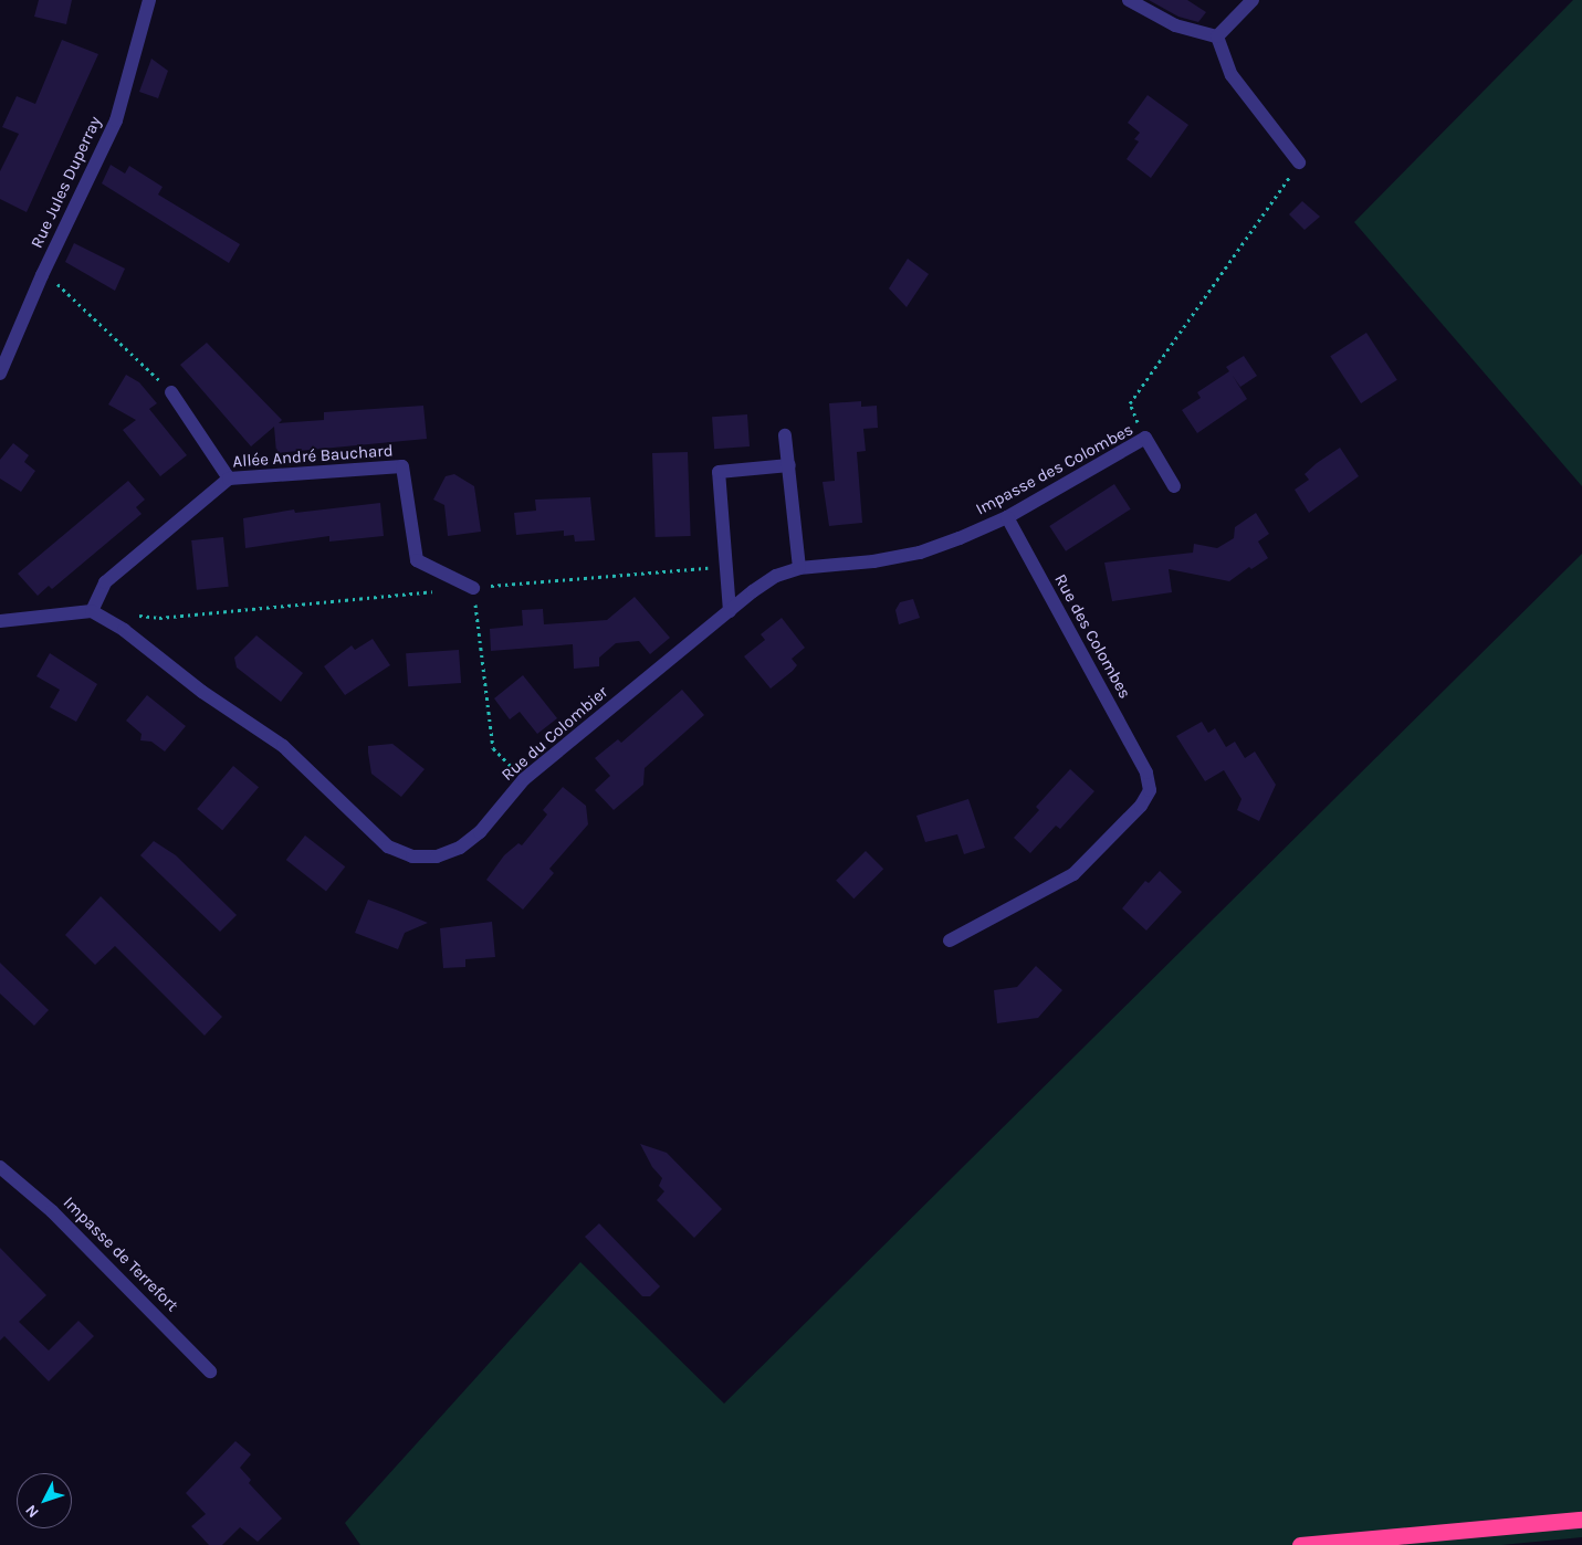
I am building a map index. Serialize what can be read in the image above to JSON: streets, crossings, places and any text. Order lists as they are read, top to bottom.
{
  "streets": {
    "street": [
      "Rue Jules Duperray",
      "Allée André Bauchard",
      "Impasse des Colombes",
      "Rue des Colombes",
      "Rue du Colombier",
      "Impasse de Terrefort"
    ]
  },
  "crossings": [
    ["Allée André Bauchard", "Rue du Colombier"],
    ["Impasse des Colombes", "Rue des Colombes"],
    ["Impasse des Colombes", "Rue du Colombier"]
  ],
  "north": "bottom left"
}
